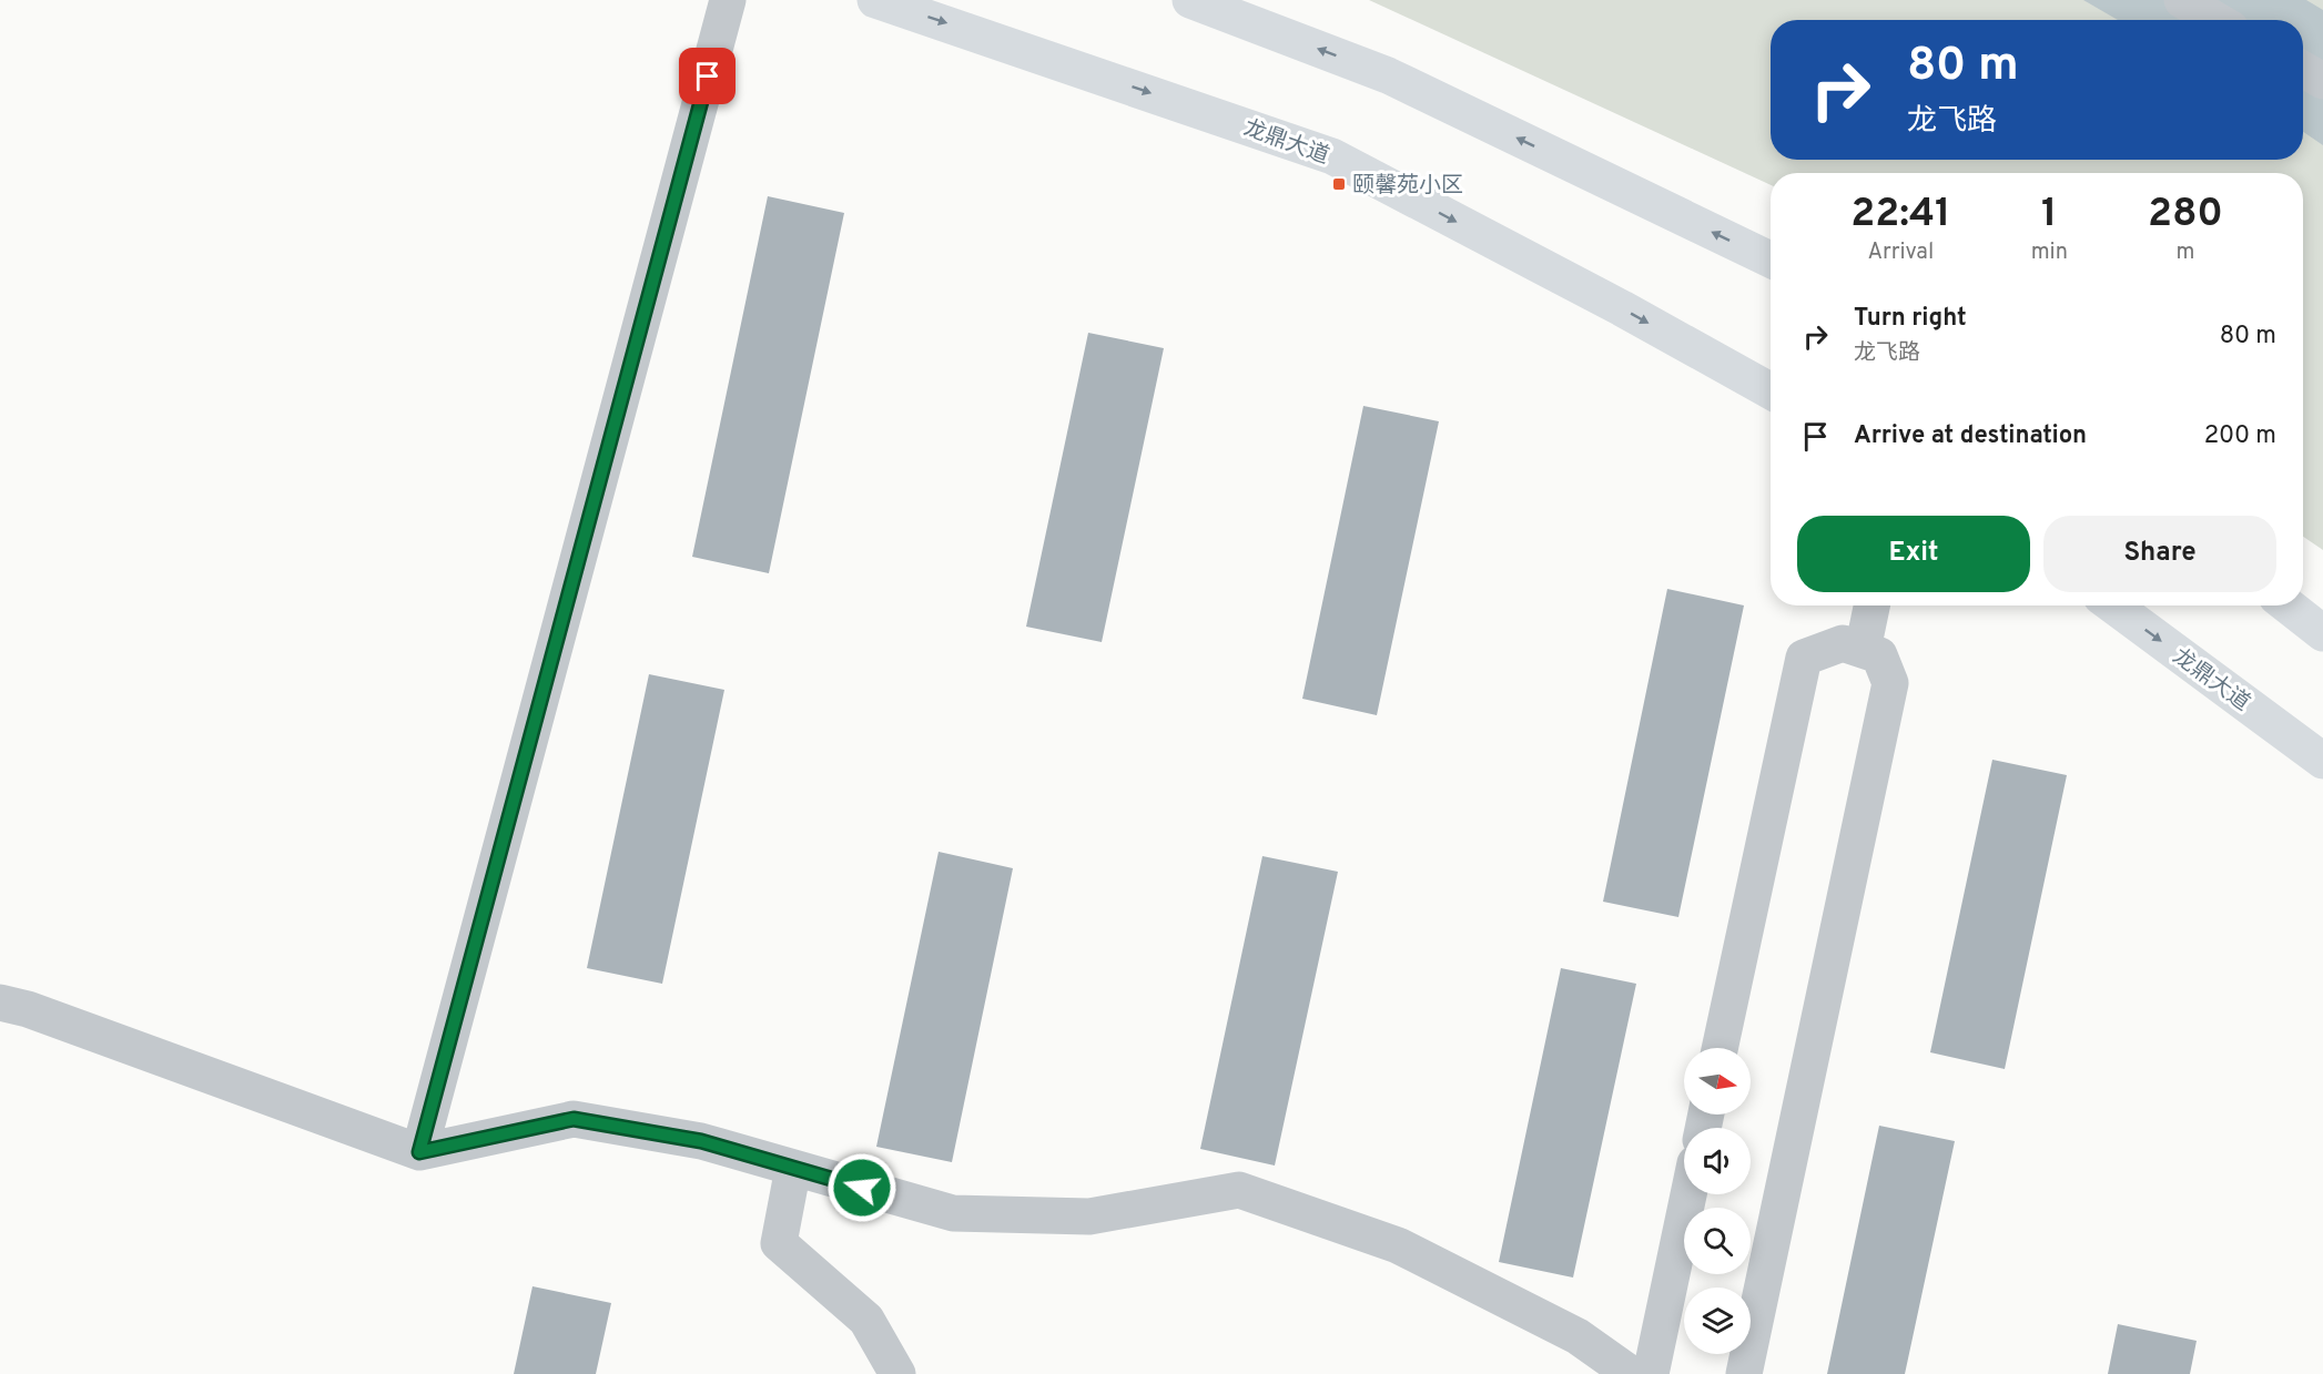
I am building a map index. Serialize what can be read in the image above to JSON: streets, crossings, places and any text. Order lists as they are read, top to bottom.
{
  "streets": {
    "main road": ["龙鼎大道"]
  },
  "places": {
    "transit": ["颐馨苑小区"]
  },
  "north": "right",
  "page": {
    "turn": ["80 m", "龙飞路"],
    "eta": [
      "22:41",
      "Arrival",
      "1",
      "min",
      "280",
      "m"
    ],
    "list": [
      {
        "name": "Turn right",
        "note": "龙飞路",
        "value": "80 m"
      },
      {
        "name": "Arrive at destination",
        "value": "200 m"
      }
    ],
    "buttons": ["Exit", "Share"]
  }
}
